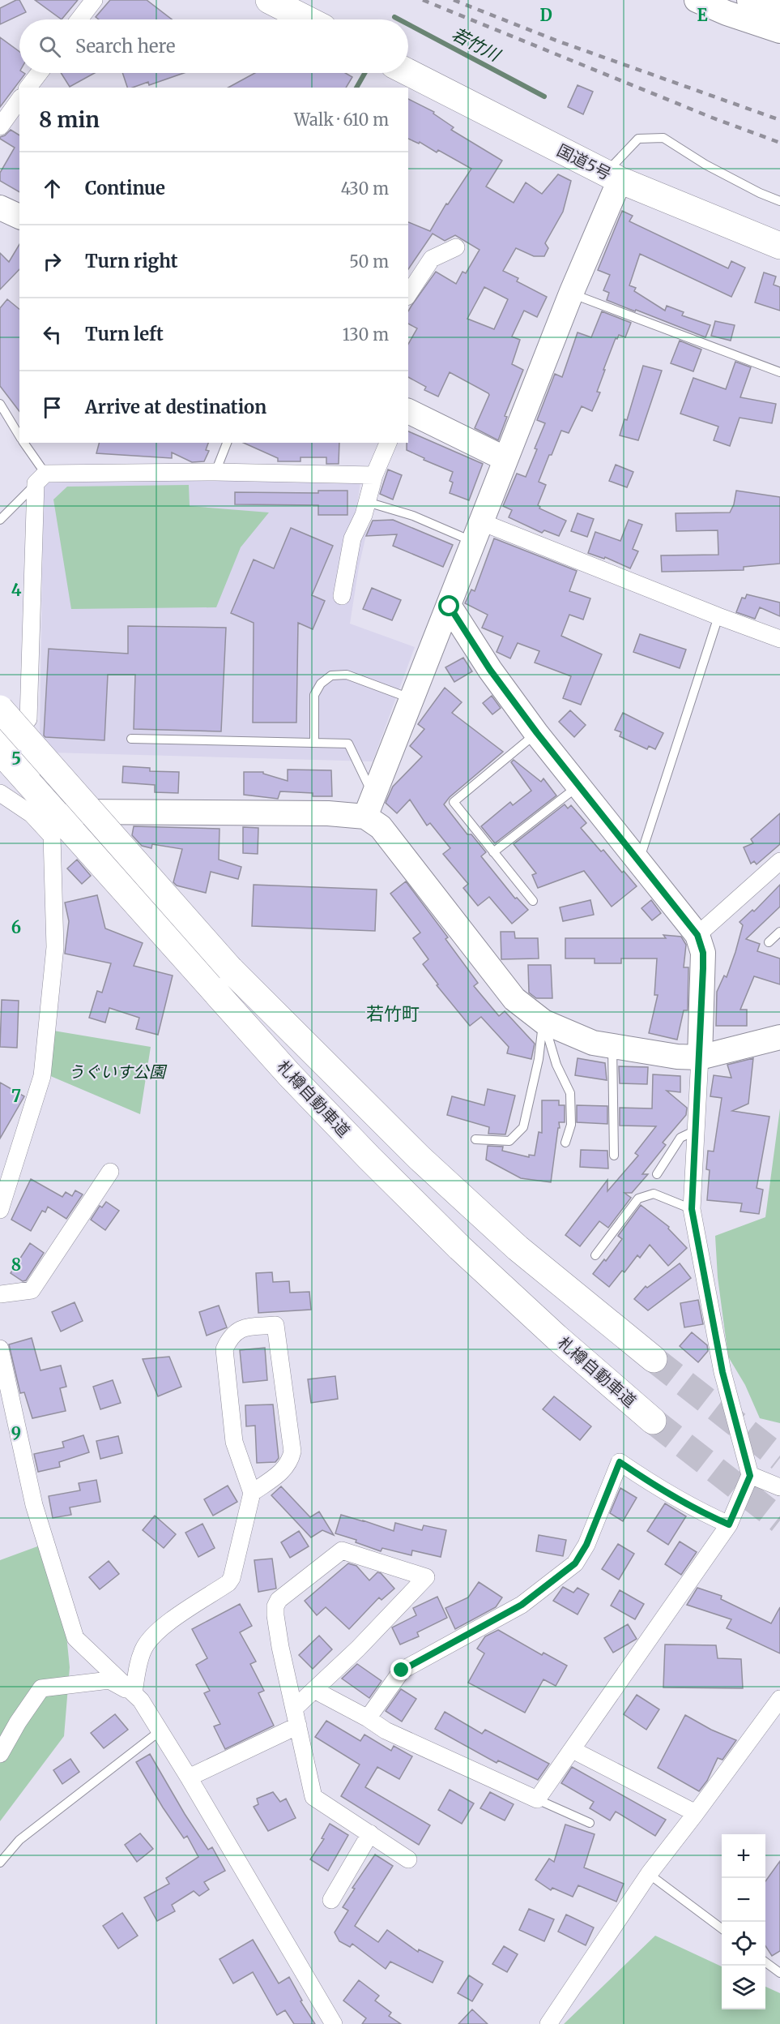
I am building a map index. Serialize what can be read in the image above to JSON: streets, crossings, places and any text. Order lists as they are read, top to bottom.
{
  "streets": {
    "highway": ["国道5号", "札樽自動車道"]
  },
  "districts": ["若竹町"],
  "water": ["若竹川"],
  "parks": ["うぐいす公園"],
  "page": {
    "search": "Search here",
    "heading": ["8 min", "Walk · 610 m"],
    "list": [
      ["Continue", "430 m"],
      ["Turn right", "50 m"],
      ["Turn left", "130 m"],
      "Arrive at destination"
    ],
    "map_buttons": ["+", "−"]
  },
  "grid": {
    "columns": ["D", "E"],
    "rows": [
      "4",
      "5",
      "6",
      "7",
      "8",
      "9"
    ]
  }
}
